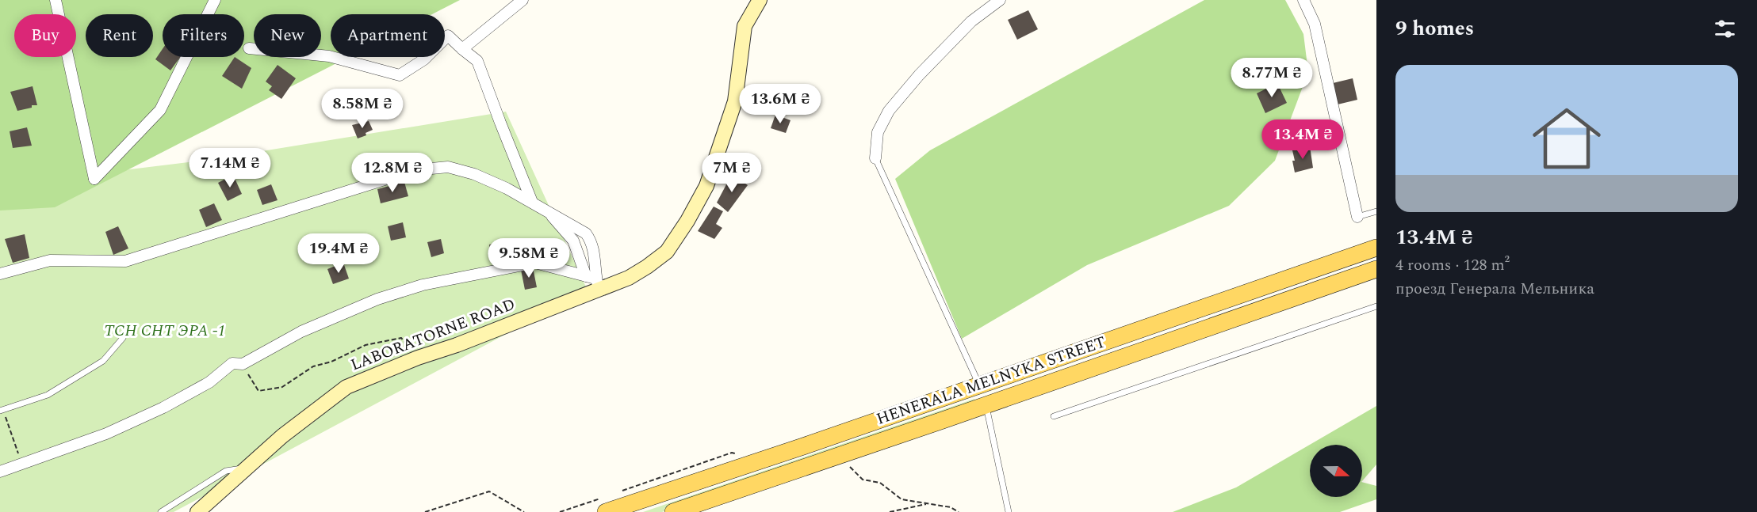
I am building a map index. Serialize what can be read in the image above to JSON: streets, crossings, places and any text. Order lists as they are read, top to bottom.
{
  "streets": {
    "main road": ["LABORATORNE ROAD", "HENERALA MELNYKA STREET"]
  },
  "parks": ["ТСН СНТ ЭРА -1"],
  "north": "right",
  "page": {
    "heading": "9 homes",
    "chip": [
      "Buy",
      "Rent",
      "Filters",
      "New",
      "Apartment"
    ],
    "list": [
      {
        "name": "13.4M ₴",
        "note": "4 rooms · 128 m² · проезд Генерала Мельника"
      }
    ],
    "price": [
      "8.77M ₴",
      "13.6M ₴",
      "8.58M ₴",
      "13.4M ₴",
      "7.14M ₴",
      "12.8M ₴",
      "7M ₴",
      "19.4M ₴",
      "9.58M ₴"
    ]
  }
}
